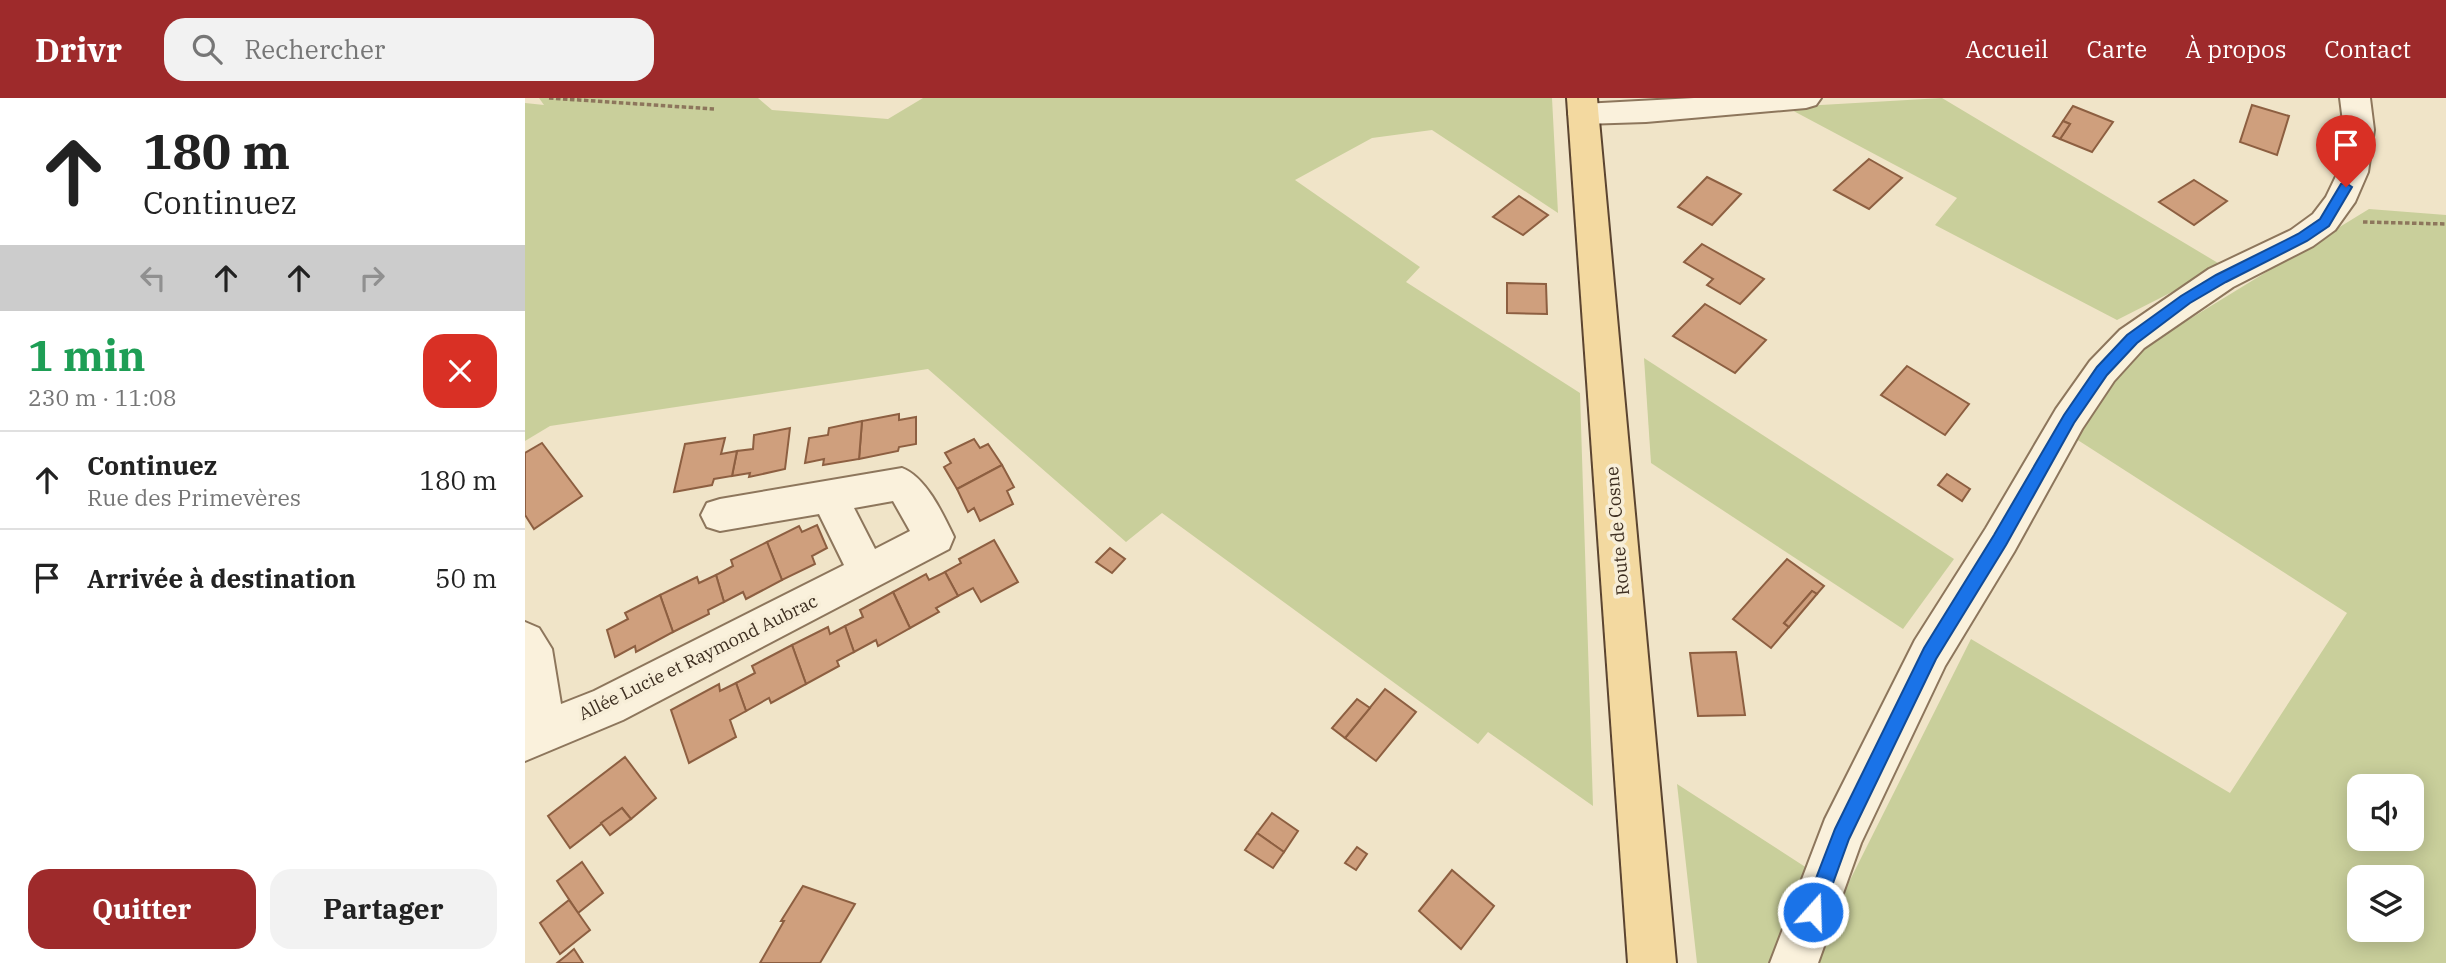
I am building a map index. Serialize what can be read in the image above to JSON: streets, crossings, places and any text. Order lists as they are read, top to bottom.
{
  "streets": {
    "main road": ["Route de Cosne"],
    "street": ["Allée Lucie et Raymond Aubrac"]
  },
  "page": {
    "header": "Drivr",
    "search": "Rechercher",
    "nav": [
      "Accueil",
      "Carte",
      "À propos",
      "Contact"
    ],
    "turn": ["180 m", "Continuez"],
    "heading": ["1 min", "230 m · 11:08"],
    "list": [
      {
        "name": "Continuez",
        "note": "Rue des Primevères",
        "value": "180 m"
      },
      {
        "name": "Arrivée à destination",
        "value": "50 m"
      }
    ],
    "buttons": ["Quitter", "Partager"]
  }
}
